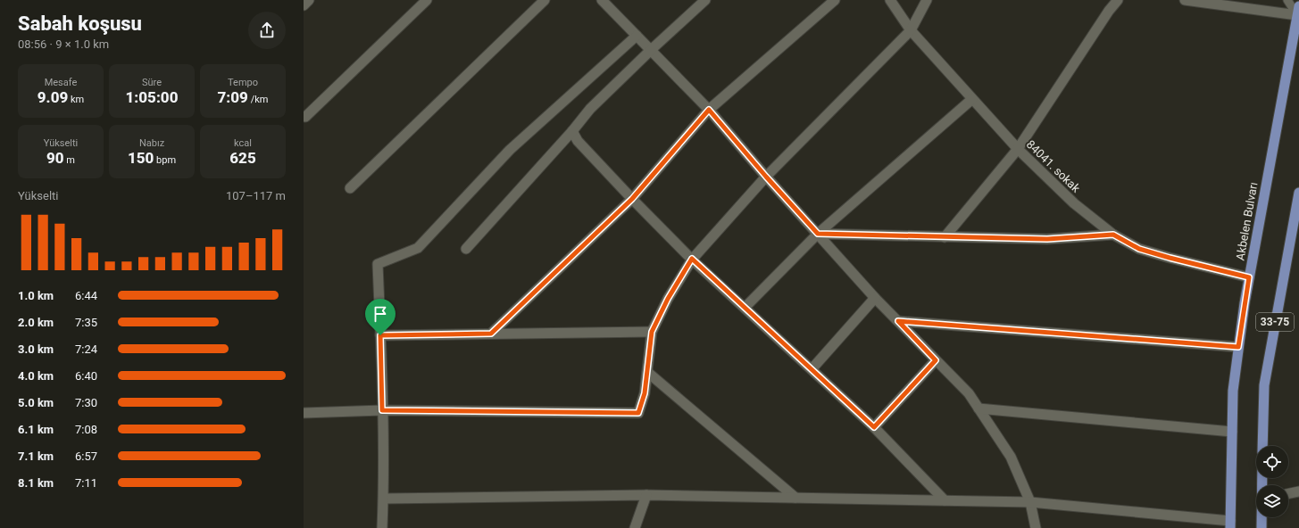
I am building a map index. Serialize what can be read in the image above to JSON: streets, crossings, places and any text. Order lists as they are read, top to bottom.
{
  "streets": {
    "main road": ["Akbelen Bulvarı", "33-75"],
    "street": ["84041. sokak"]
  },
  "crossings": [
    ["84041. sokak", "Akbelen Bulvarı"]
  ],
  "page": {
    "heading": ["Sabah koşusu", "08:56 · 9 × 1.0 km"],
    "stats": [
      ["Mesafe", "9.09 km"],
      ["Süre", "1:05:00"],
      ["Tempo", "7:09 /km"],
      ["Yükselti", "90 m"],
      ["Nabız", "150 bpm"],
      ["kcal", "625"]
    ],
    "chart": ["Yükselti", "107–117 m"],
    "list": [
      {
        "name": "1.0 km",
        "note": "6:44"
      },
      {
        "name": "2.0 km",
        "note": "7:35"
      },
      {
        "name": "3.0 km",
        "note": "7:24"
      },
      {
        "name": "4.0 km",
        "note": "6:40"
      },
      {
        "name": "5.0 km",
        "note": "7:30"
      },
      {
        "name": "6.1 km",
        "note": "7:08"
      },
      {
        "name": "7.1 km",
        "note": "6:57"
      },
      {
        "name": "8.1 km",
        "note": "7:11"
      }
    ]
  }
}
